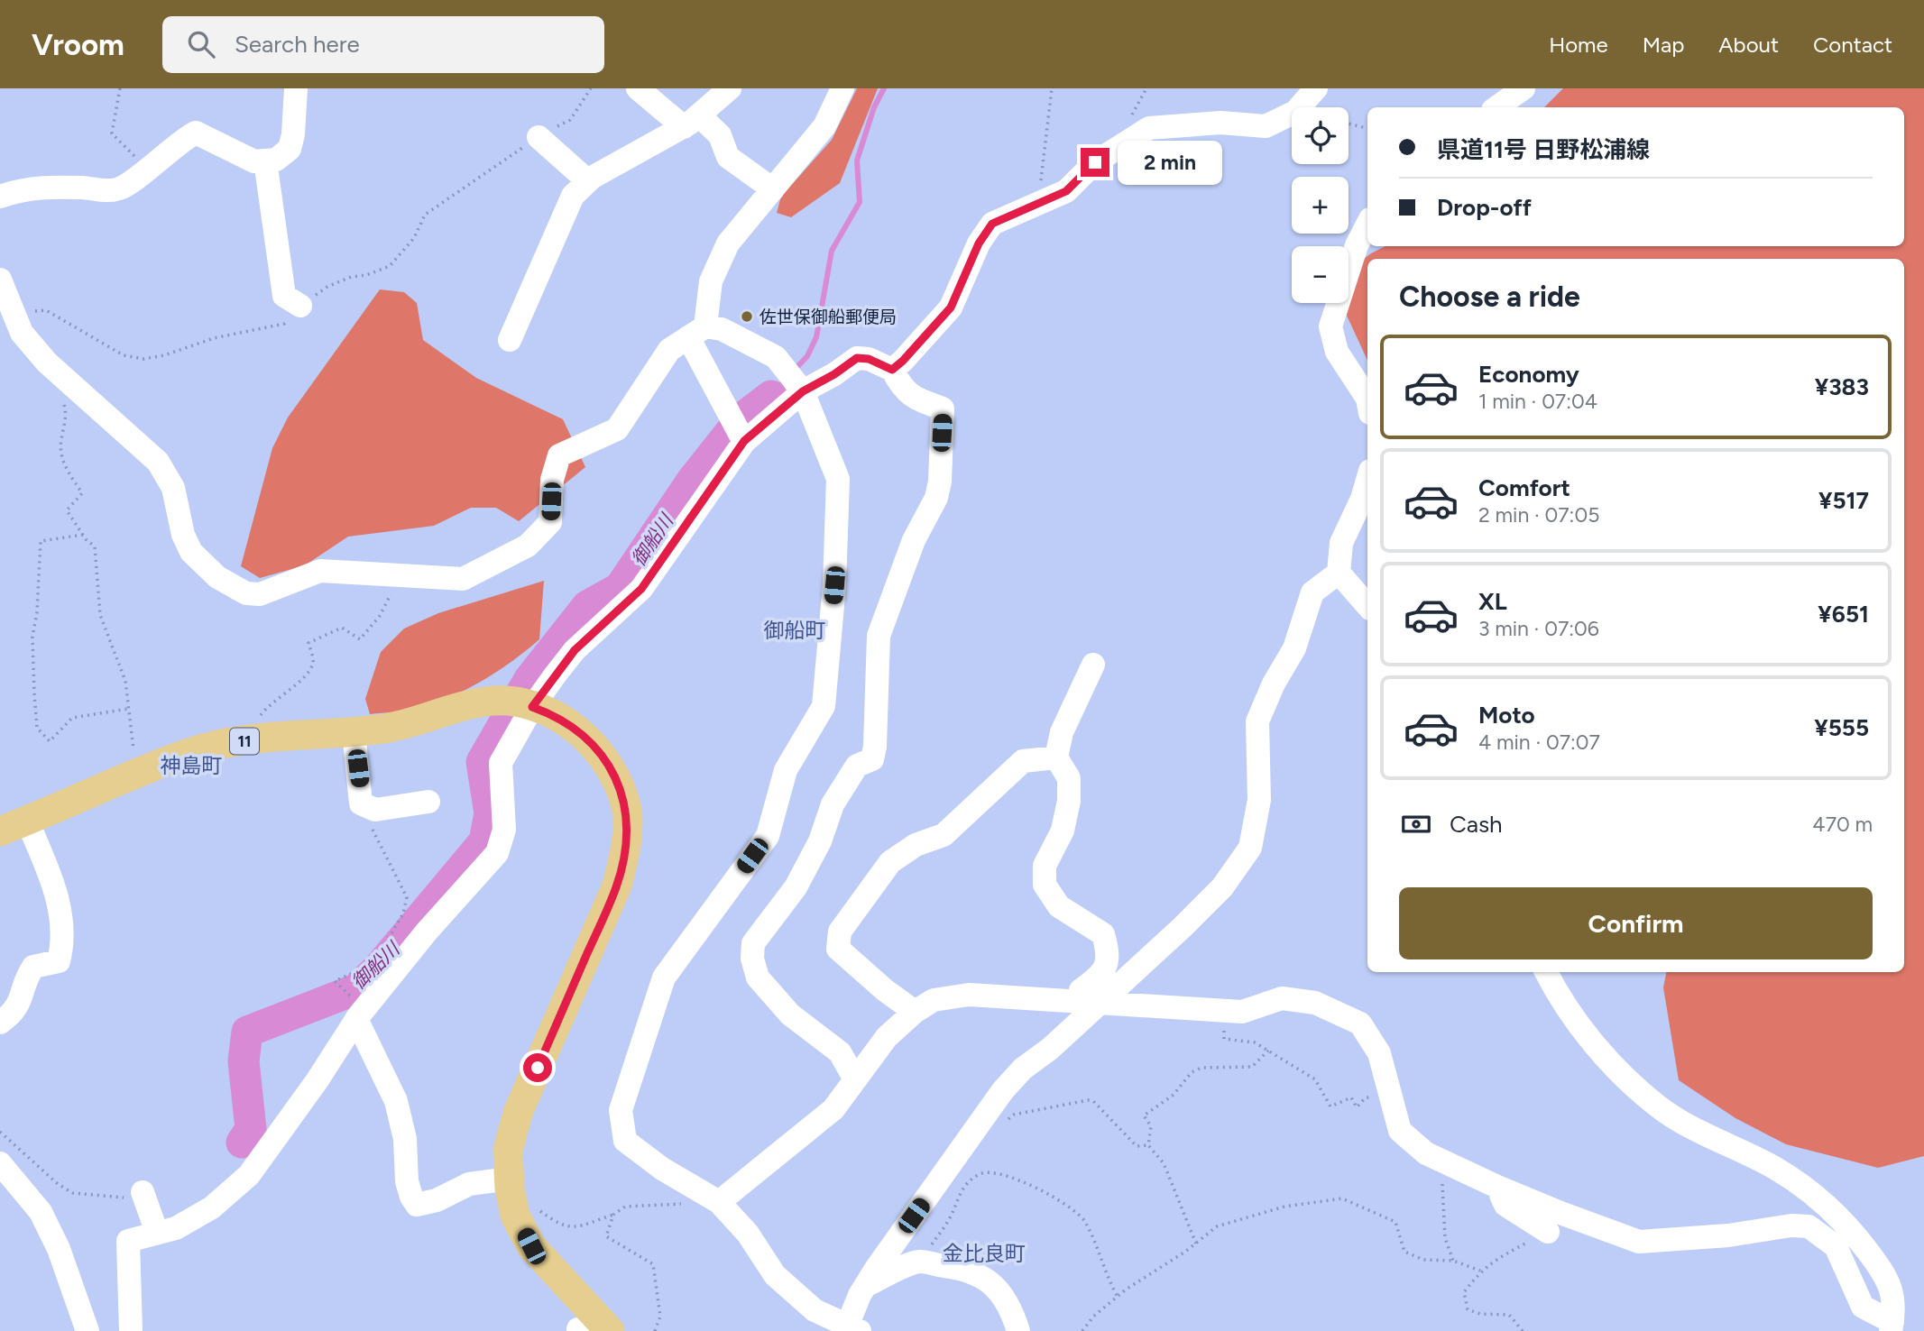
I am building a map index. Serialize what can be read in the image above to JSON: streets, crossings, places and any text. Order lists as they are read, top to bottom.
{
  "streets": {
    "main road": ["11"]
  },
  "districts": ["御船町", "神島町", "金比良町"],
  "water": ["御船川"],
  "places": ["佐世保御船郵便局"],
  "page": {
    "header": "Vroom",
    "search": "Search here",
    "nav": [
      "Home",
      "Map",
      "About",
      "Contact"
    ],
    "map_buttons": ["+", "−"],
    "banner": ["県道11号 日野松浦線", "Drop-off"],
    "bubble": "2 min",
    "heading": "Choose a ride",
    "list": [
      {
        "name": "Economy",
        "note": "1 min · 07:04",
        "value": "¥383"
      },
      {
        "name": "Comfort",
        "note": "2 min · 07:05",
        "value": "¥517"
      },
      {
        "name": "XL",
        "note": "3 min · 07:06",
        "value": "¥651"
      },
      {
        "name": "Moto",
        "note": "4 min · 07:07",
        "value": "¥555"
      }
    ],
    "pay": ["Cash", "470 m"],
    "buttons": "Confirm"
  }
}
